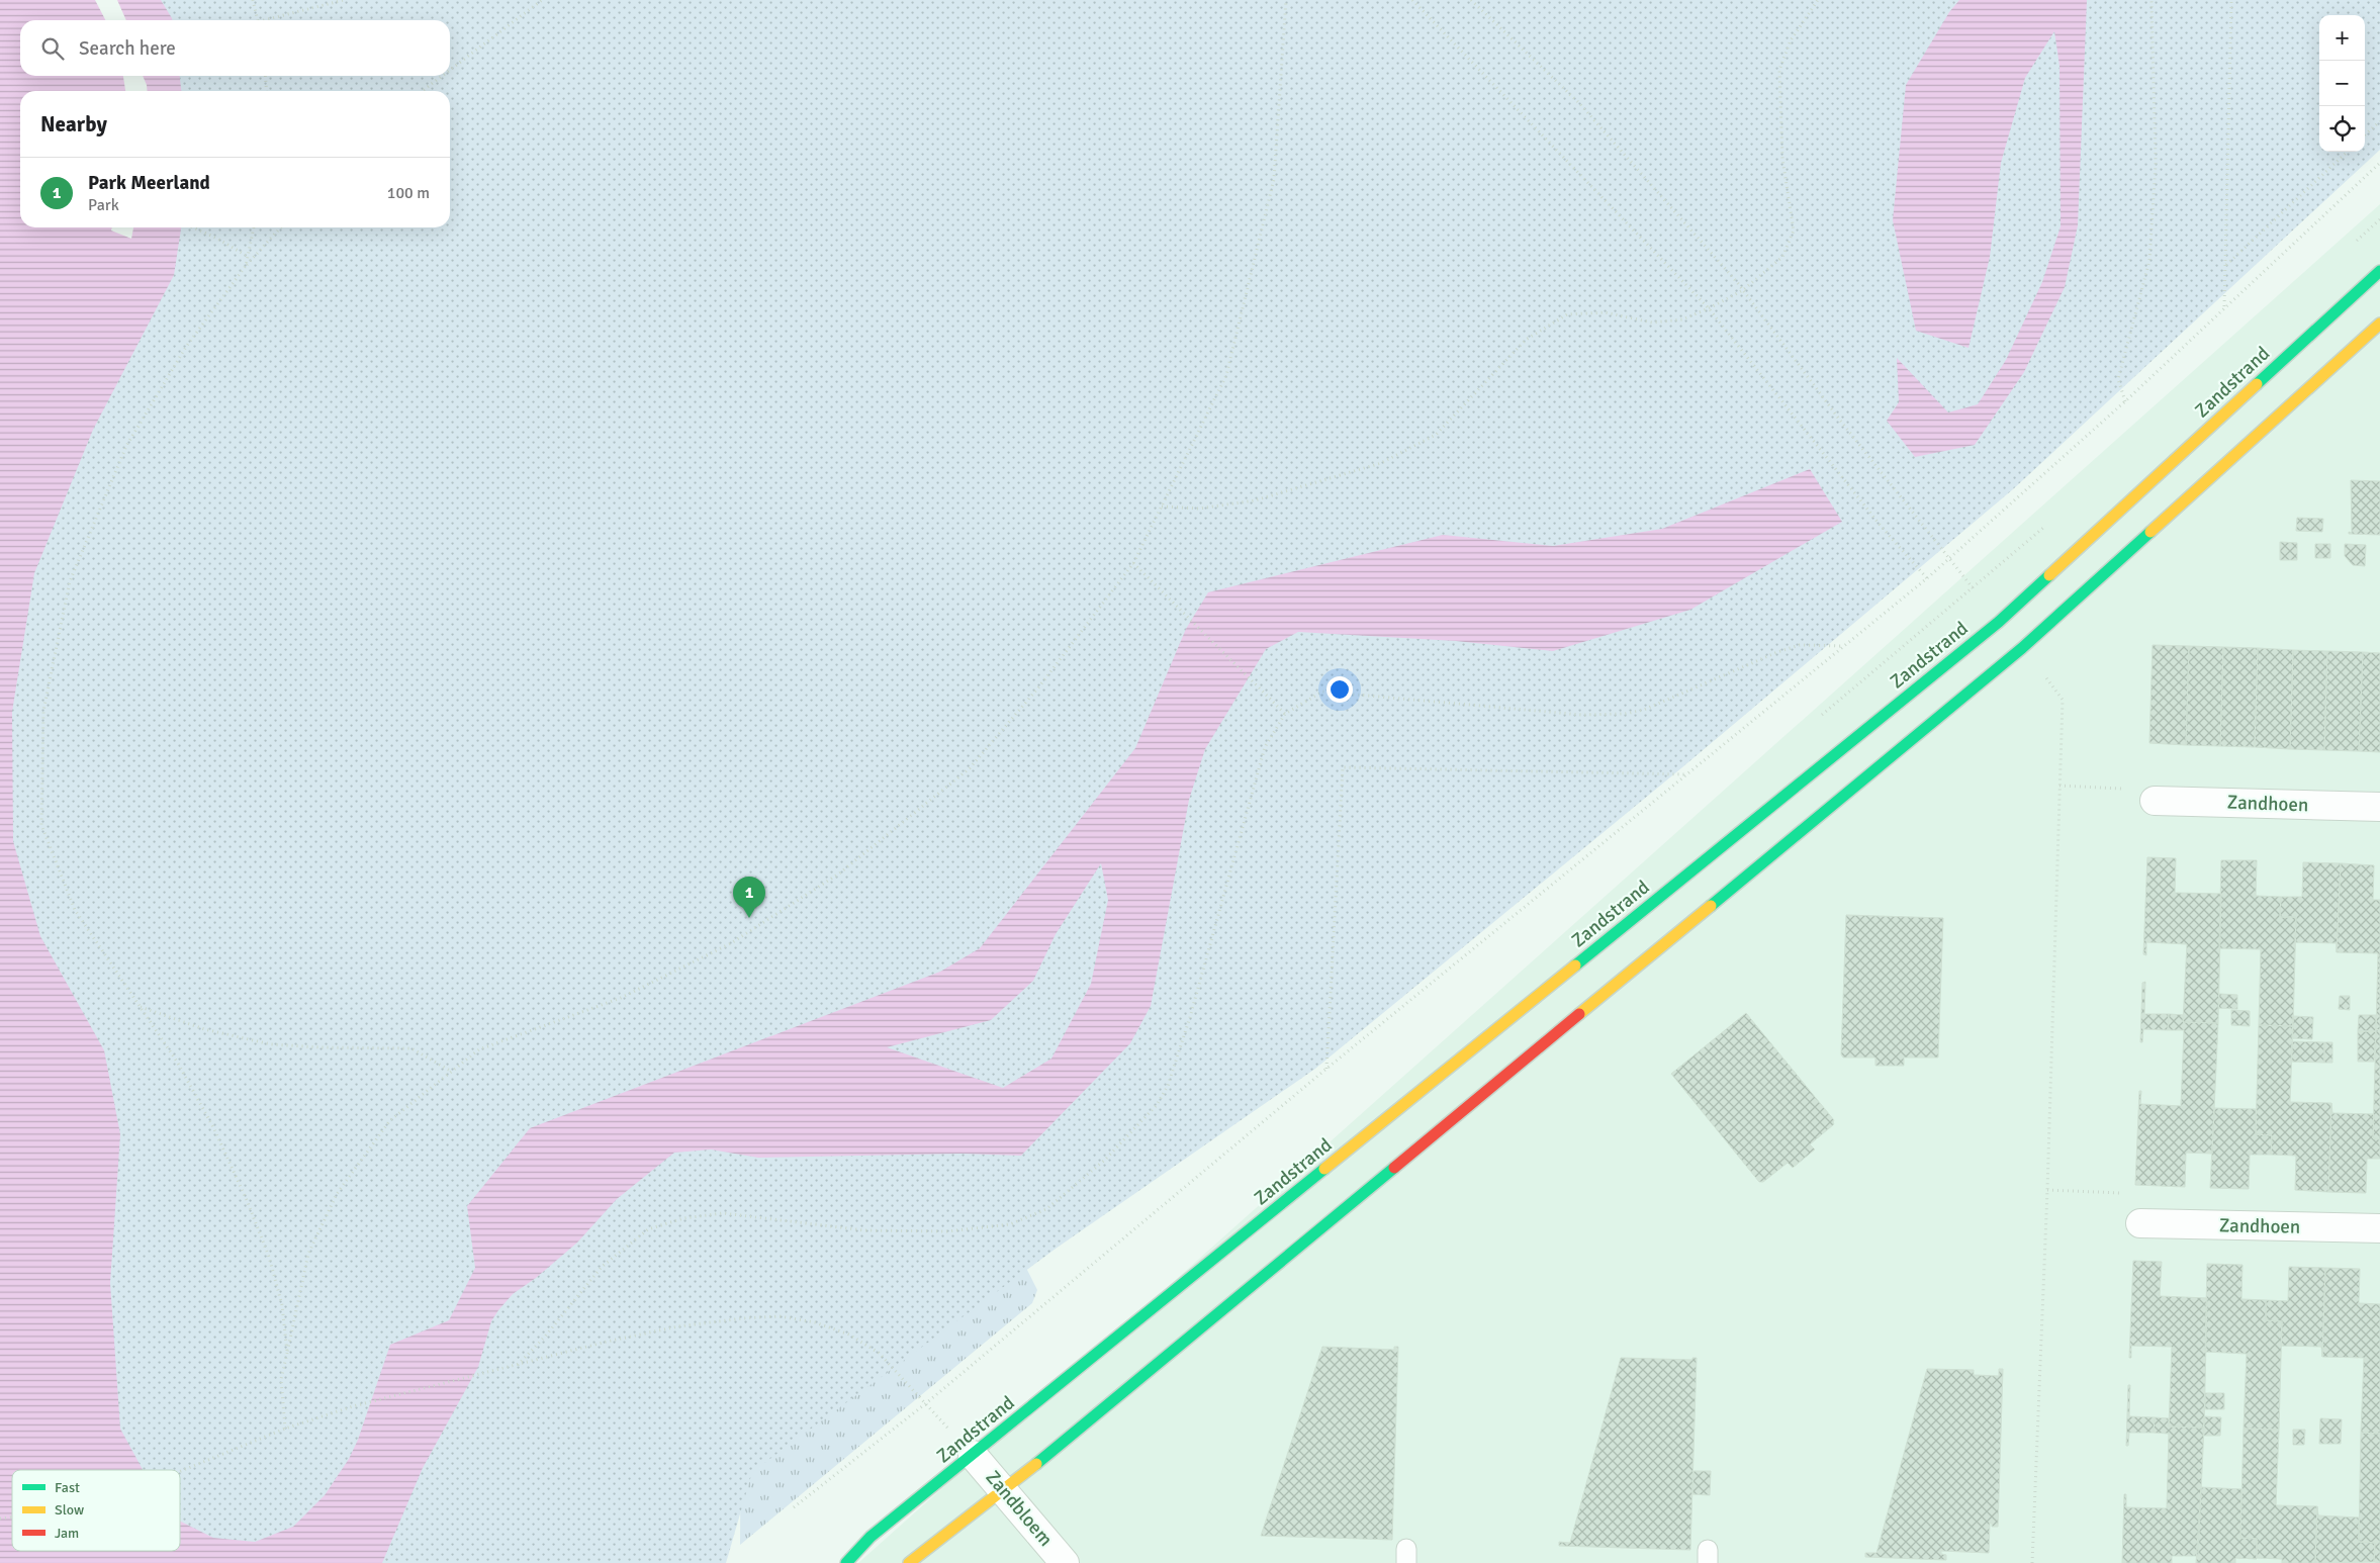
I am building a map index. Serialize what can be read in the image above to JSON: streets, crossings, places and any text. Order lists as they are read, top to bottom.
{
  "streets": {
    "street": ["Zandstrand", "Zandhoen", "Zandbloem"]
  },
  "crossings": [
    ["Zandstrand", "Zandbloem"]
  ],
  "legend": ["Fast", "Slow", "Jam"],
  "page": {
    "map_buttons": ["+", "−"],
    "search": "Search here",
    "heading": "Nearby",
    "list": [
      {
        "mark": "1",
        "name": "Park Meerland",
        "note": "Park",
        "value": "100 m"
      }
    ],
    "pins": "1"
  }
}
